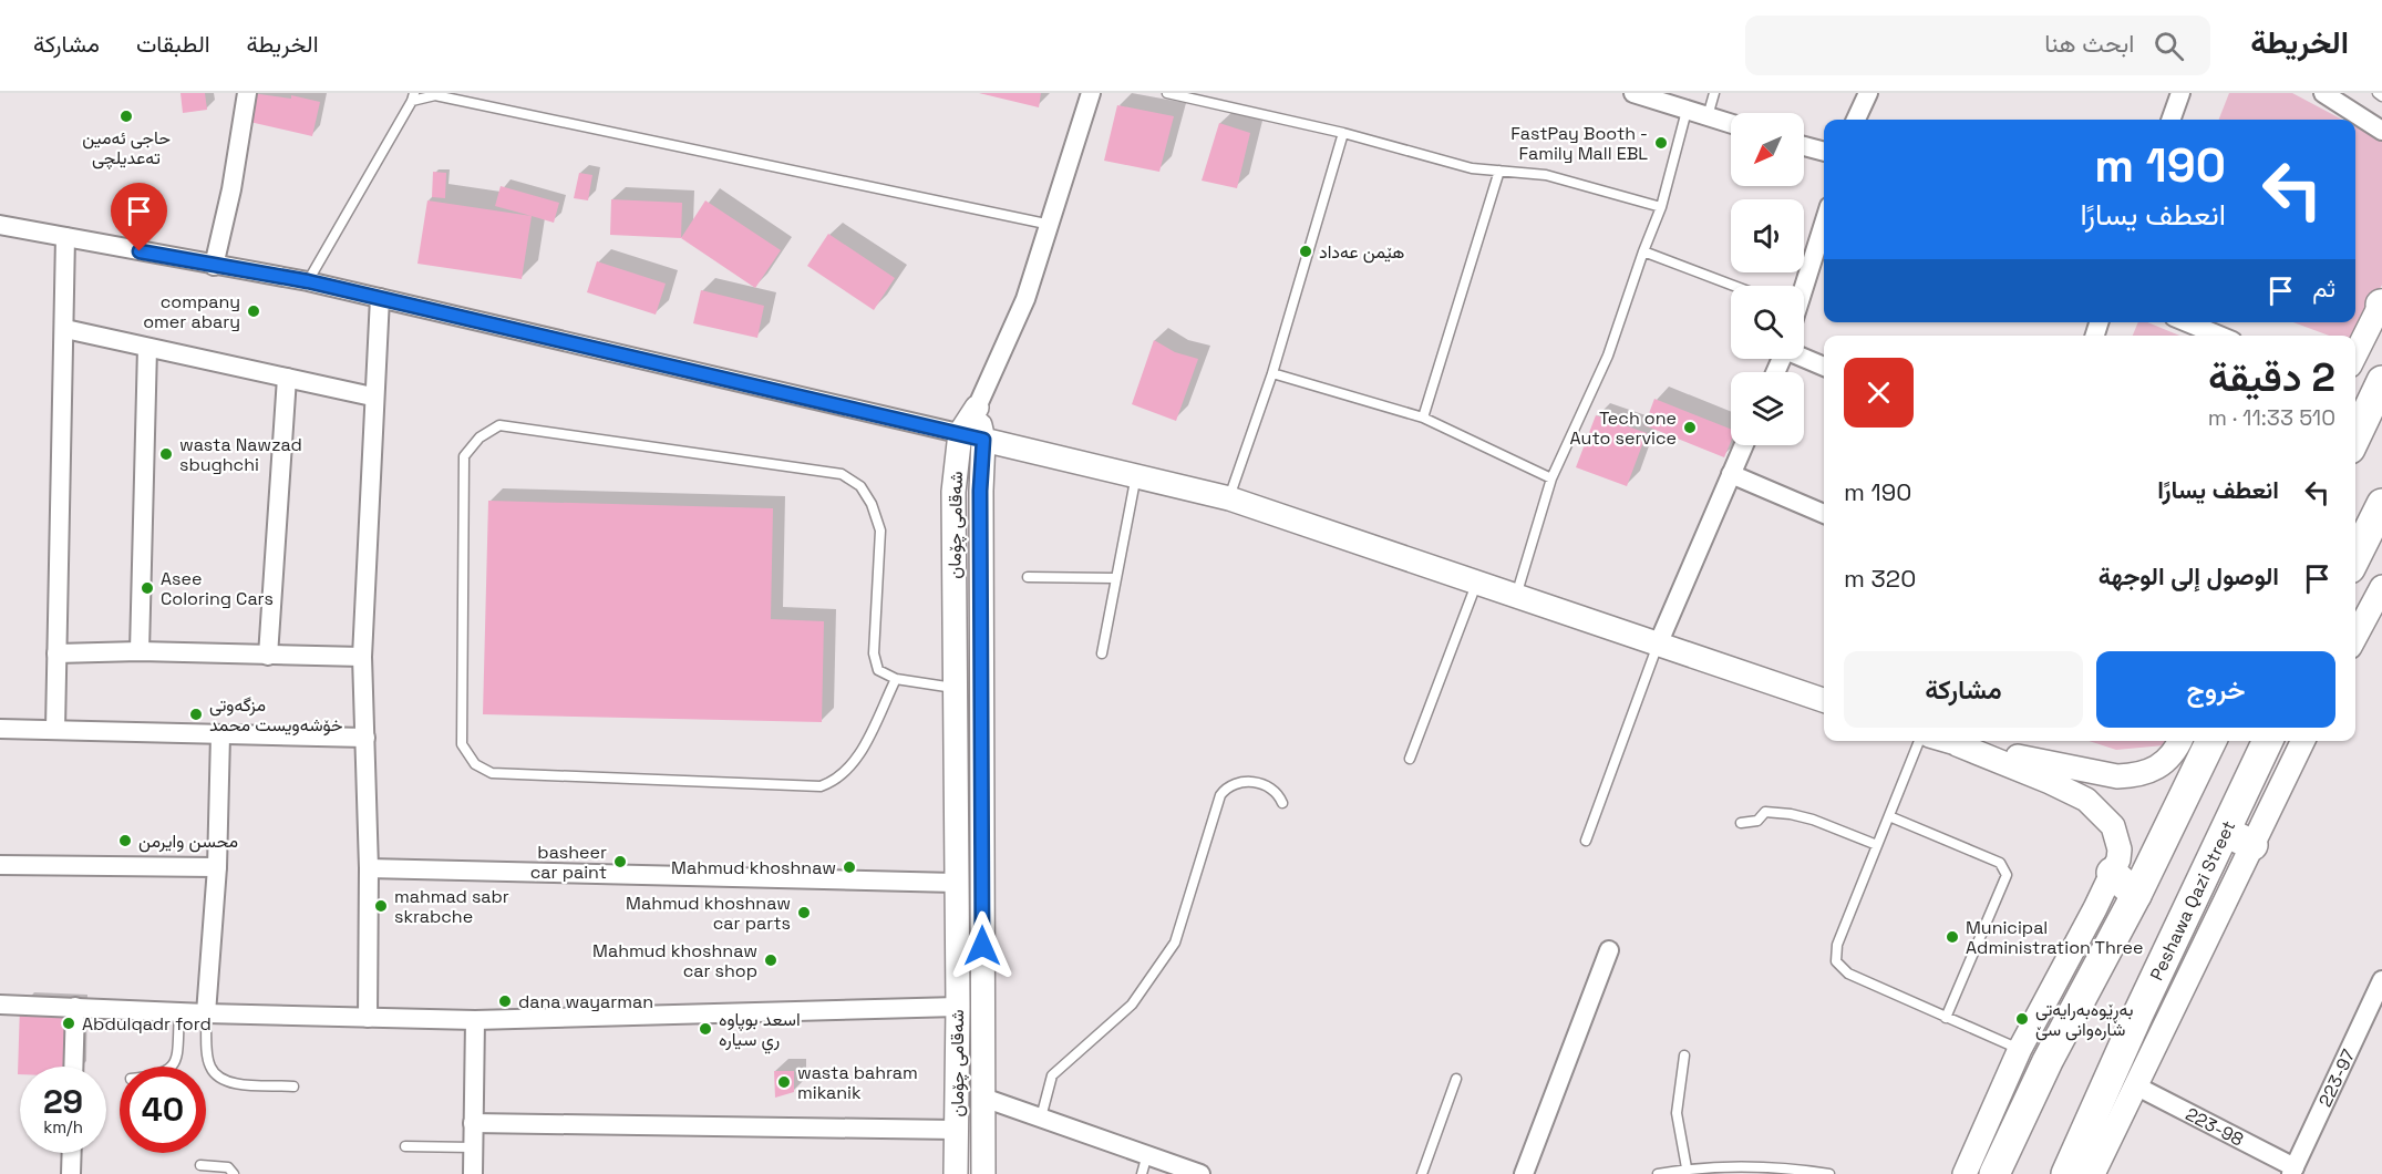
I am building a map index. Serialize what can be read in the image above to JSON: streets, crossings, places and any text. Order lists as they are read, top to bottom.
{
  "streets": {
    "highway": ["Peshawa Qazi Street"],
    "street": ["شەقامی چۆمان", "223-97", "223-98"]
  },
  "crossings": [
    ["223-97", "223-98"]
  ],
  "places": [
    "حاجی ئەمین تەعدیلچی",
    "FastPay Booth - Family Mall EBL",
    "هێمن عەداد",
    "company omer abary",
    "Tech one Auto service",
    "wasta Nawzad sbughchi",
    "Asee Coloring Cars",
    "مزگەوتی خۆشەویست محمد",
    "محسن وایرمن",
    "basheer car paint",
    "Mahmud khoshnaw",
    "mahmad sabr skrabche",
    "Mahmud khoshnaw car parts",
    "Municipal Administration Three",
    "Mahmud khoshnaw car shop",
    "dana wayarman",
    "بەڕێوەبەرایەتی شارەوانی سێ",
    "Abdulqadr ford",
    "اسعد بوپاوه ري سياره",
    "wasta bahram mikanik"
  ],
  "north": "bottom left",
  "page": {
    "header": "الخريطة",
    "search": "ابحث هنا",
    "nav": ["الخريطة", "الطبقات", "مشاركة"],
    "turn": ["190 m", "انعطف يسارًا"],
    "then": "ثم",
    "heading": ["2 دقيقة", "510 m · 11:33"],
    "list": [
      {
        "name": "انعطف يسارًا",
        "value": "190 m"
      },
      {
        "name": "الوصول إلى الوجهة",
        "value": "320 m"
      }
    ],
    "buttons": ["خروج", "مشاركة"],
    "speed": "29 km/h",
    "limit": "40"
  }
}
